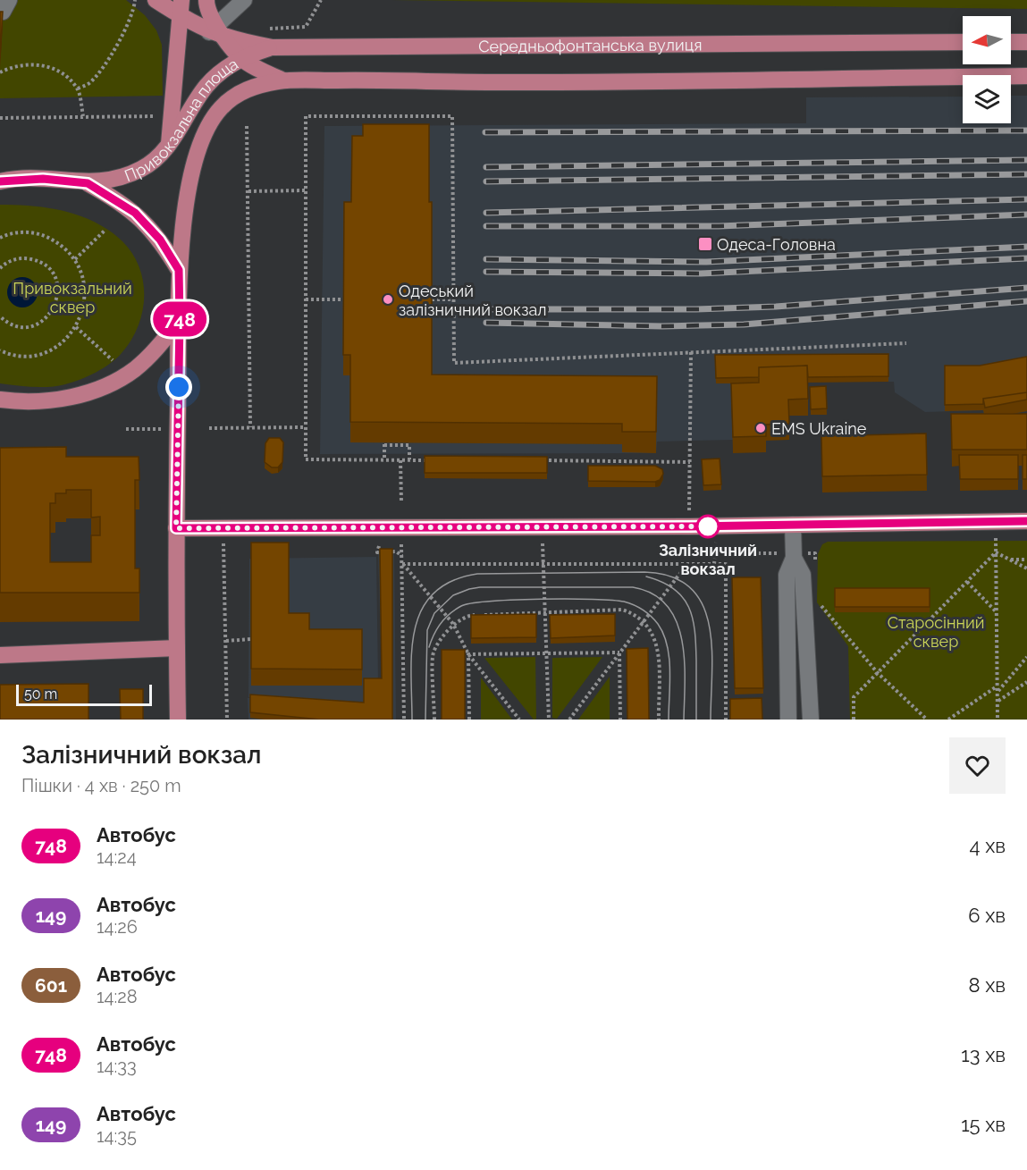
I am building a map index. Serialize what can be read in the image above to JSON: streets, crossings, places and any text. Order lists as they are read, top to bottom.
{
  "streets": {
    "main road": ["Середньофонтанська вулиця", "Привокзальна площа"]
  },
  "crossings": [
    ["Середньофонтанська вулиця", "Привокзальна площа"]
  ],
  "parks": ["Привокзальний сквер", "Старосінний сквер"],
  "places": {
    "transit": ["Одеса-Головна"],
    "other": ["Одеський залізничний вокзал", "EMS Ukraine", "Залізничний вокзал"]
  },
  "lines": ["bus line 748"],
  "scale_bar": "50 m",
  "north": "left",
  "page": {
    "on_map": "748",
    "scale": "50 m",
    "heading": ["Залізничний вокзал", "Пішки · 4 хв · 250 m"],
    "list": [
      {
        "mark": "748",
        "name": "Автобус",
        "note": "14:24",
        "value": "4 хв"
      },
      {
        "mark": "149",
        "name": "Автобус",
        "note": "14:26",
        "value": "6 хв"
      },
      {
        "mark": "601",
        "name": "Автобус",
        "note": "14:28",
        "value": "8 хв"
      },
      {
        "mark": "748",
        "name": "Автобус",
        "note": "14:33",
        "value": "13 хв"
      },
      {
        "mark": "149",
        "name": "Автобус",
        "note": "14:35",
        "value": "15 хв"
      }
    ]
  }
}
